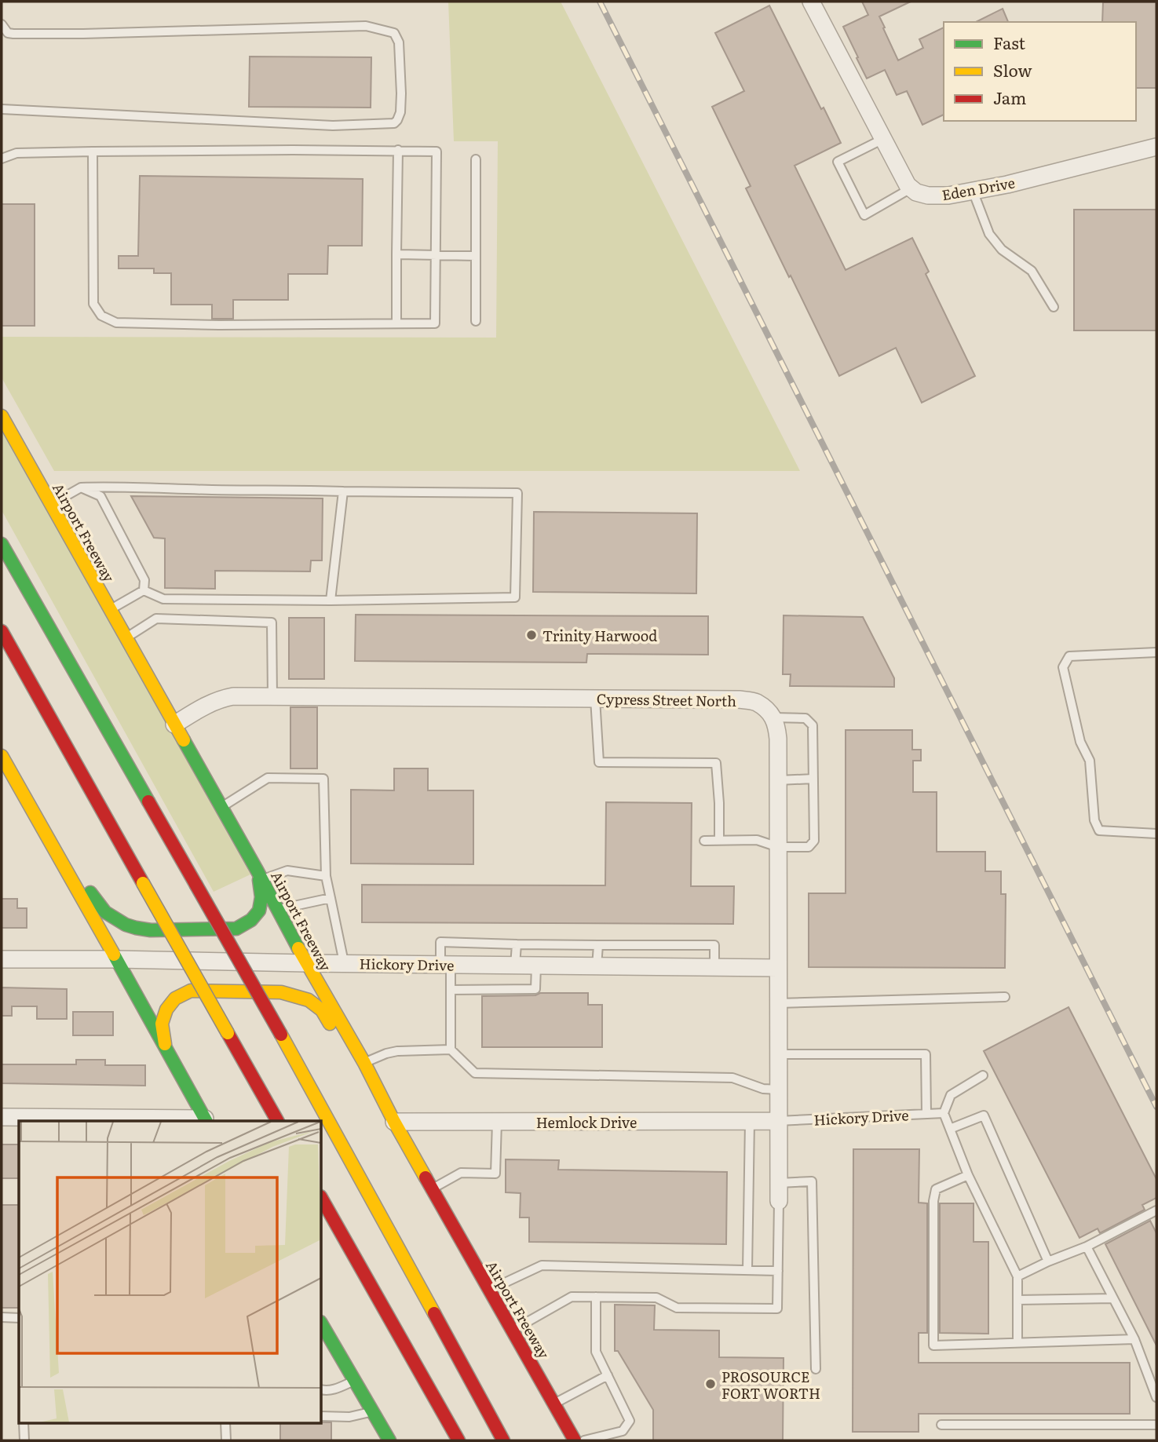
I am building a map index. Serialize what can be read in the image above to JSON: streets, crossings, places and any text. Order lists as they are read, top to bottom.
{
  "streets": {
    "main road": ["Airport Freeway"],
    "street": [
      "Eden Drive",
      "Cypress Street North",
      "Hickory Drive",
      "Hemlock Drive"
    ]
  },
  "crossings": [
    ["Airport Freeway", "Cypress Street North"],
    ["Airport Freeway", "Hickory Drive"],
    ["Airport Freeway", "Hemlock Drive"],
    ["Hickory Drive", "Hemlock Drive"]
  ],
  "places": ["Trinity Harwood", "PROSOURCE FORT WORTH"],
  "legend": ["Fast", "Slow", "Jam"]
}
